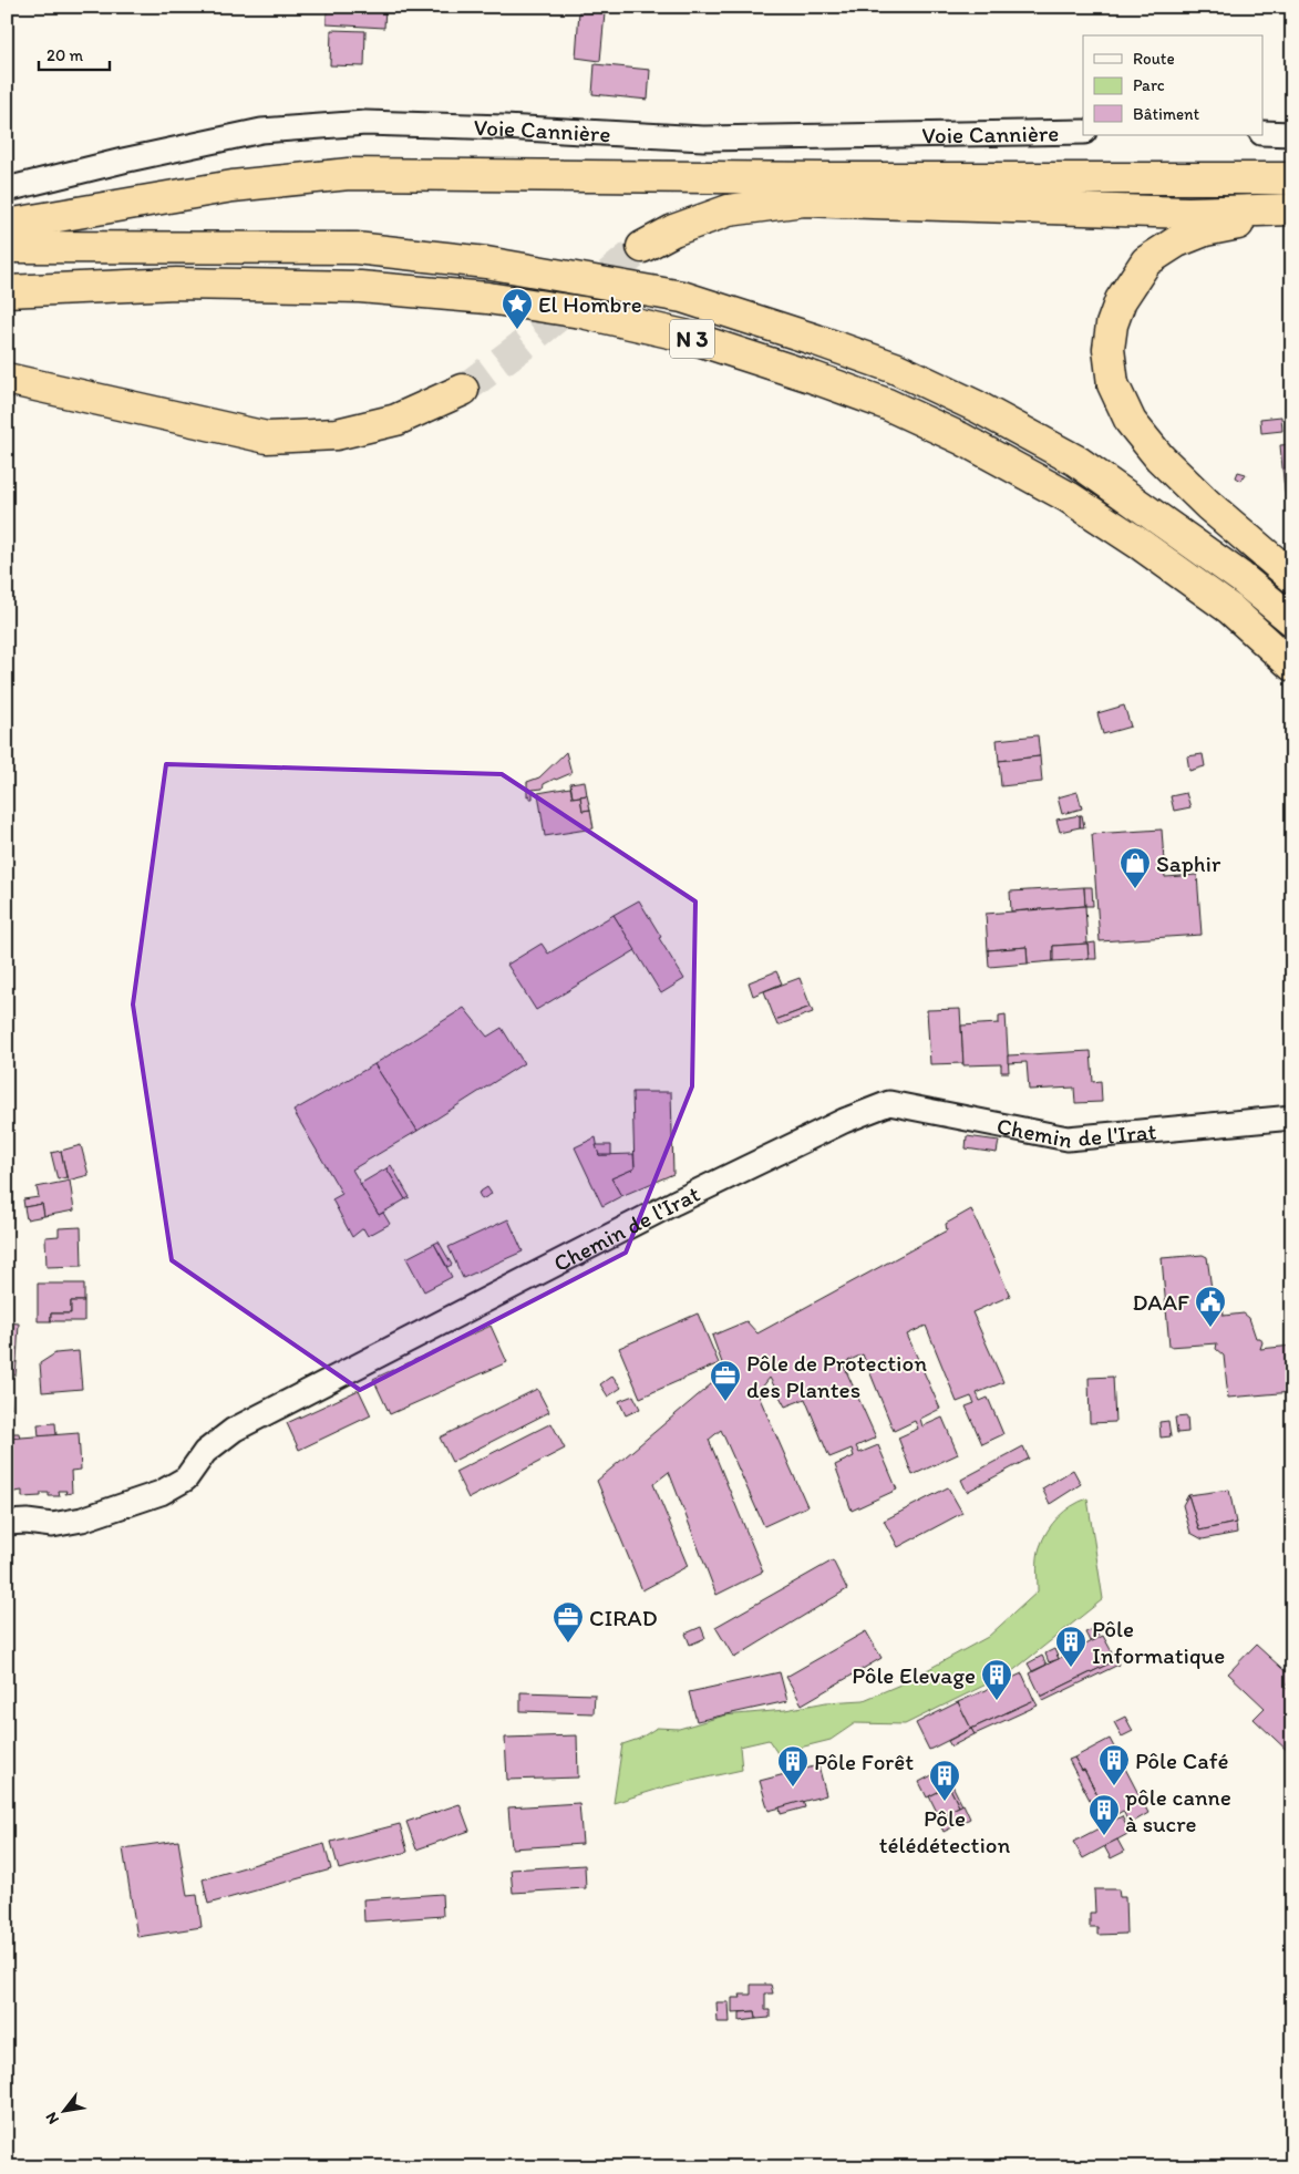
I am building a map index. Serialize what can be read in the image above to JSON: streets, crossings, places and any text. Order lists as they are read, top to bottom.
{
  "streets": {
    "highway": ["N 3"],
    "street": ["Voie Cannière", "Chemin de l'Irat"]
  },
  "places": {
    "place": ["El Hombre"],
    "shop": ["Saphir"],
    "public building": ["DAAF"],
    "office": ["Pôle de Protection des Plantes", "CIRAD"],
    "building": [
      "Pôle Informatique",
      "Pôle Elevage",
      "Pôle Café",
      "Pôle Forêt",
      "Pôle télédétection",
      "pôle canne à sucre"
    ]
  },
  "legend": ["Route", "Parc", "Bâtiment"],
  "scale_bar": "20 m",
  "north": "bottom left"
}
